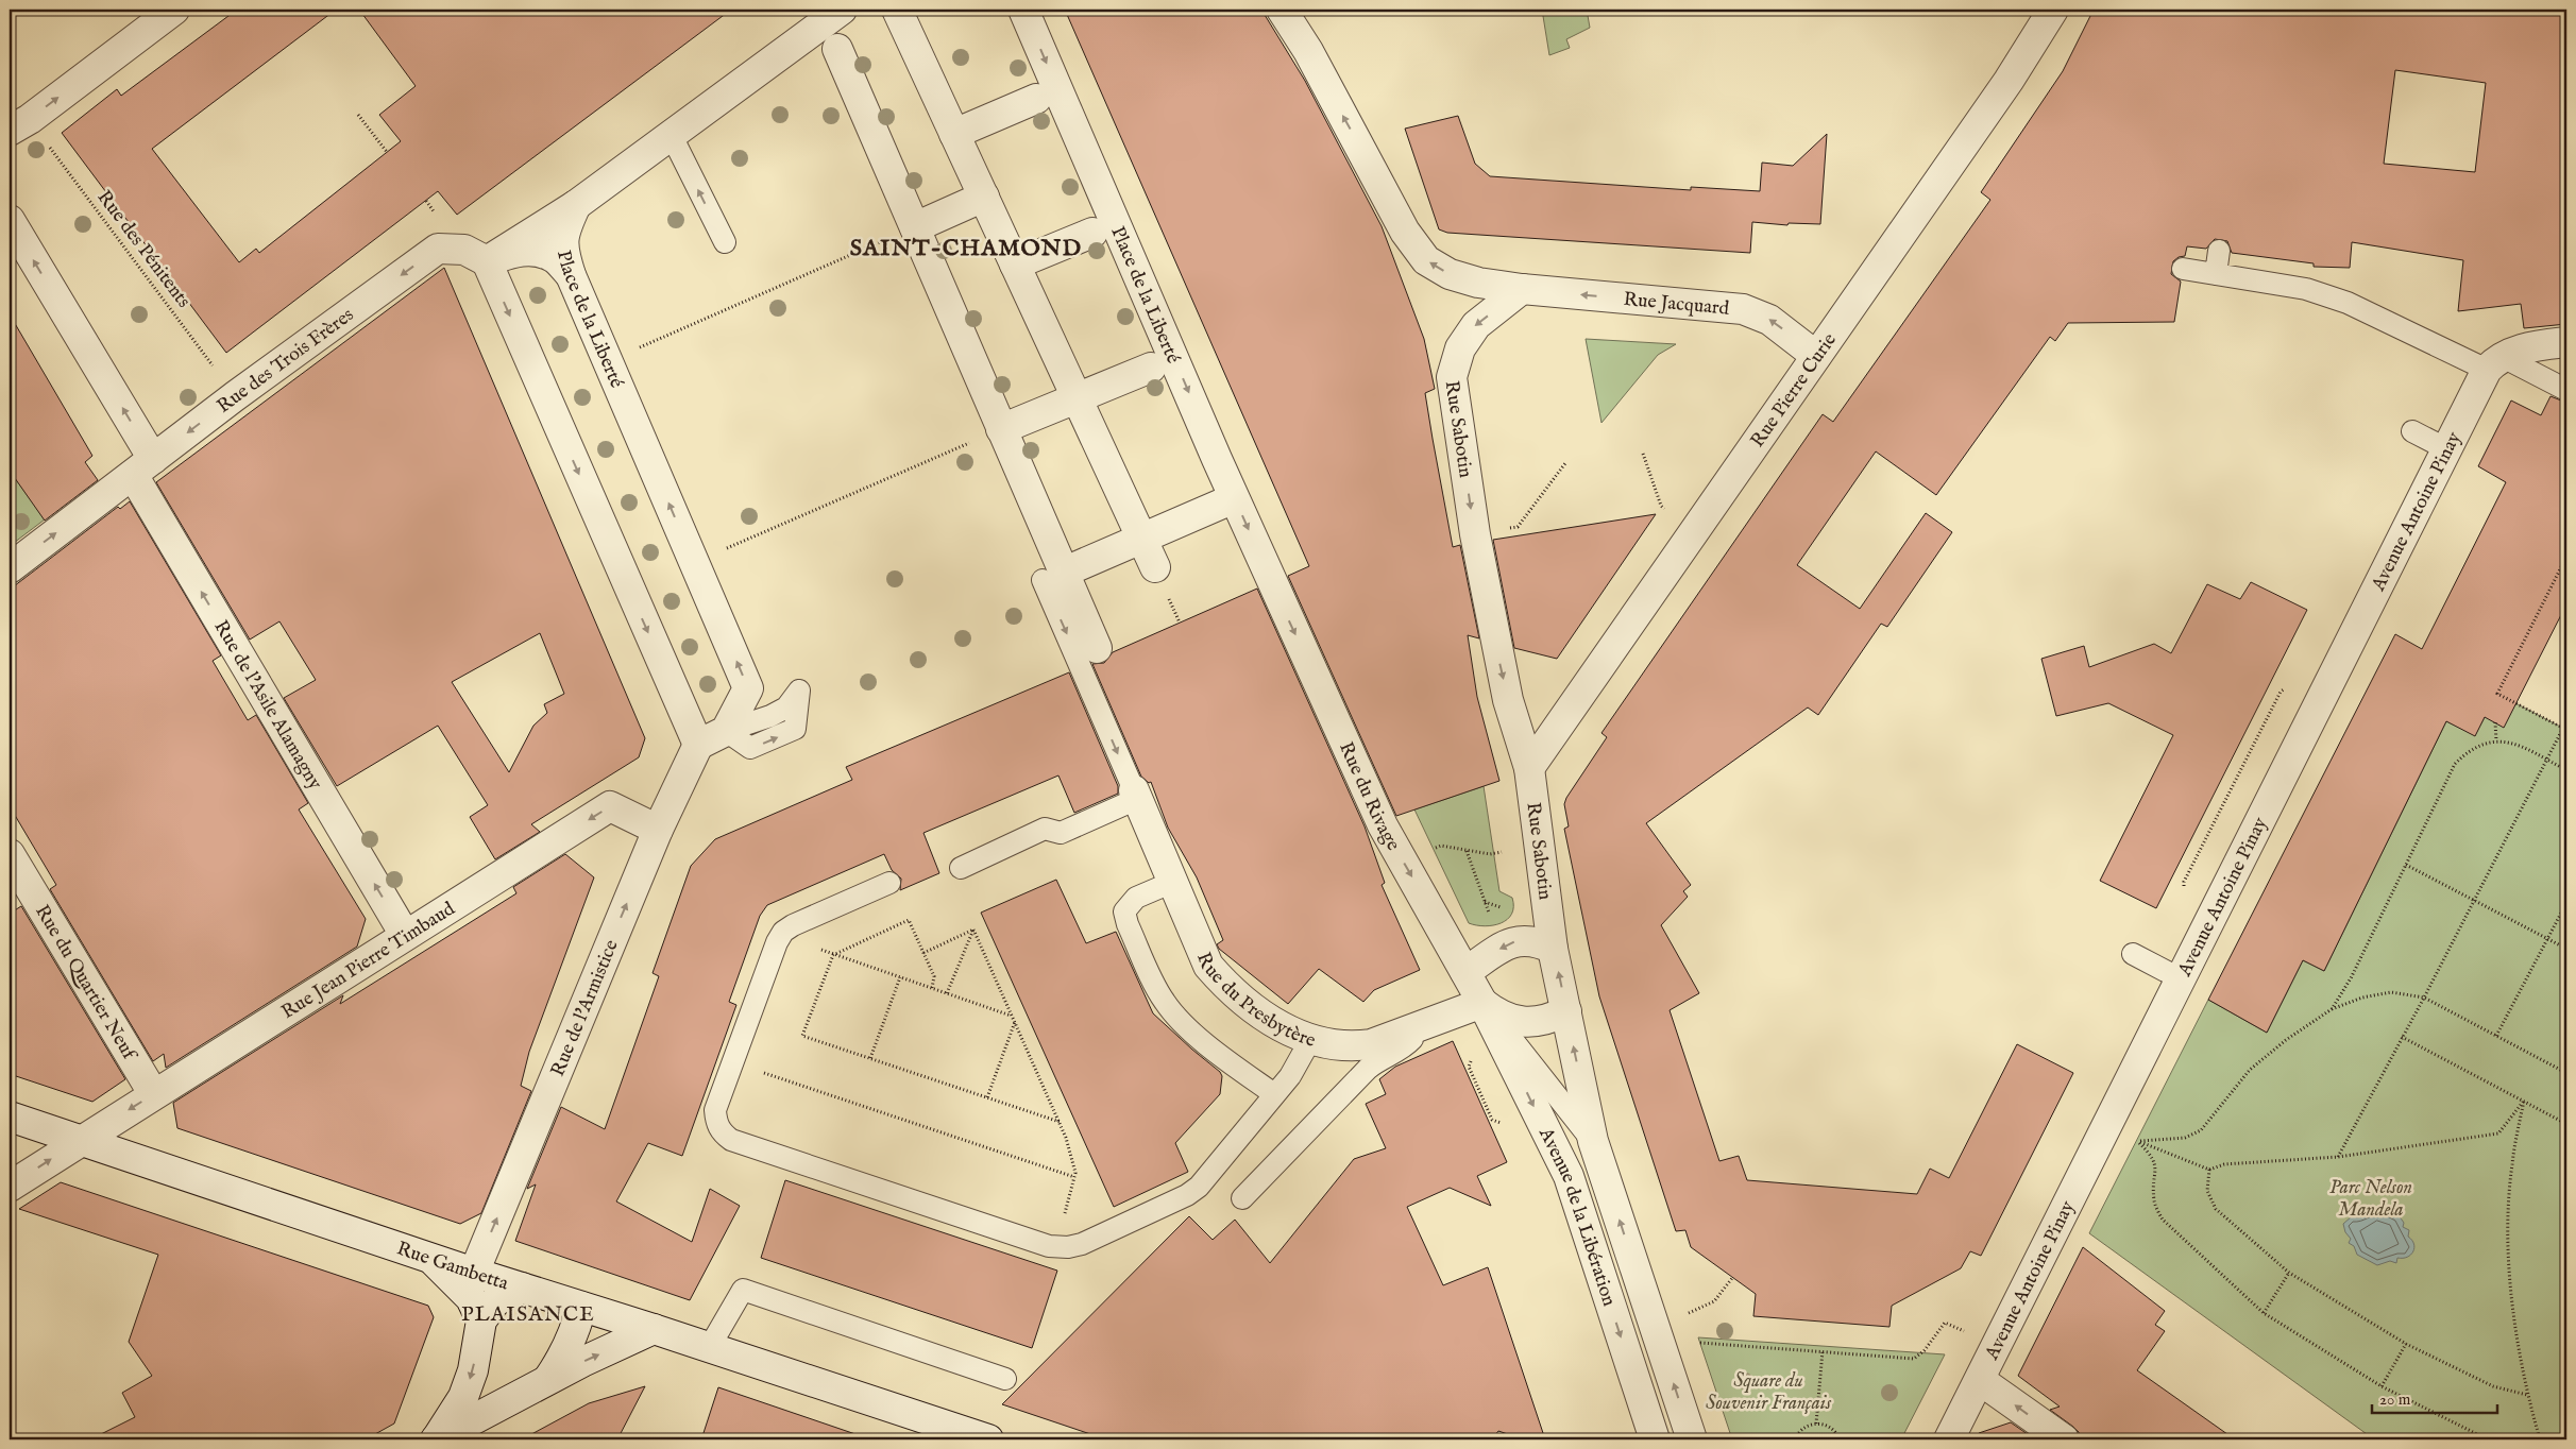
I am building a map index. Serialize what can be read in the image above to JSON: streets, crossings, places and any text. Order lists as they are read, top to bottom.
{
  "streets": {
    "street": [
      "Place de la Liberté",
      "Rue Jacquard",
      "Rue des Trois Frères",
      "Rue Pierre Curie",
      "Rue Sabotin",
      "Avenue Antoine Pinay",
      "Rue de l'Asile Alamagny",
      "Rue du Rivage",
      "Rue Jean Pierre Timbaud",
      "Rue du Quartier Neuf",
      "Rue du Presbytère",
      "Rue de l'Armistice",
      "Avenue de la Libération",
      "Rue Gambetta"
    ],
    "path": ["Rue des Pénitents"]
  },
  "crossings": [
    ["Rue des Pénitents", "Rue des Trois Frères"],
    ["Place de la Liberté", "Rue du Rivage"],
    ["Rue Jacquard", "Rue Pierre Curie"],
    ["Rue Jacquard", "Rue Sabotin"],
    ["Rue des Trois Frères", "Rue de l'Asile Alamagny"],
    ["Rue Pierre Curie", "Rue Sabotin"],
    ["Rue Sabotin", "Rue du Rivage"],
    ["Rue Sabotin", "Rue du Presbytère"],
    ["Rue Sabotin", "Avenue de la Libération"],
    ["Rue de l'Asile Alamagny", "Rue Jean Pierre Timbaud"],
    ["Rue du Rivage", "Rue du Presbytère"],
    ["Rue du Rivage", "Avenue de la Libération"],
    ["Rue Jean Pierre Timbaud", "Rue de l'Armistice"],
    ["Rue Jean Pierre Timbaud", "Rue Gambetta"],
    ["Rue du Presbytère", "Avenue de la Libération"],
    ["Rue de l'Armistice", "Rue Gambetta"]
  ],
  "one_way": [
    "Rue Jacquard",
    "Rue Sabotin",
    "Rue de l'Asile Alamagny",
    "Rue du Rivage",
    "Rue de l'Armistice"
  ],
  "districts": ["SAINT-CHAMOND", "PLAISANCE"],
  "parks": ["Parc Nelson Mandela", "Square du Souvenir Français"],
  "scale_bar": "20 m"
}
